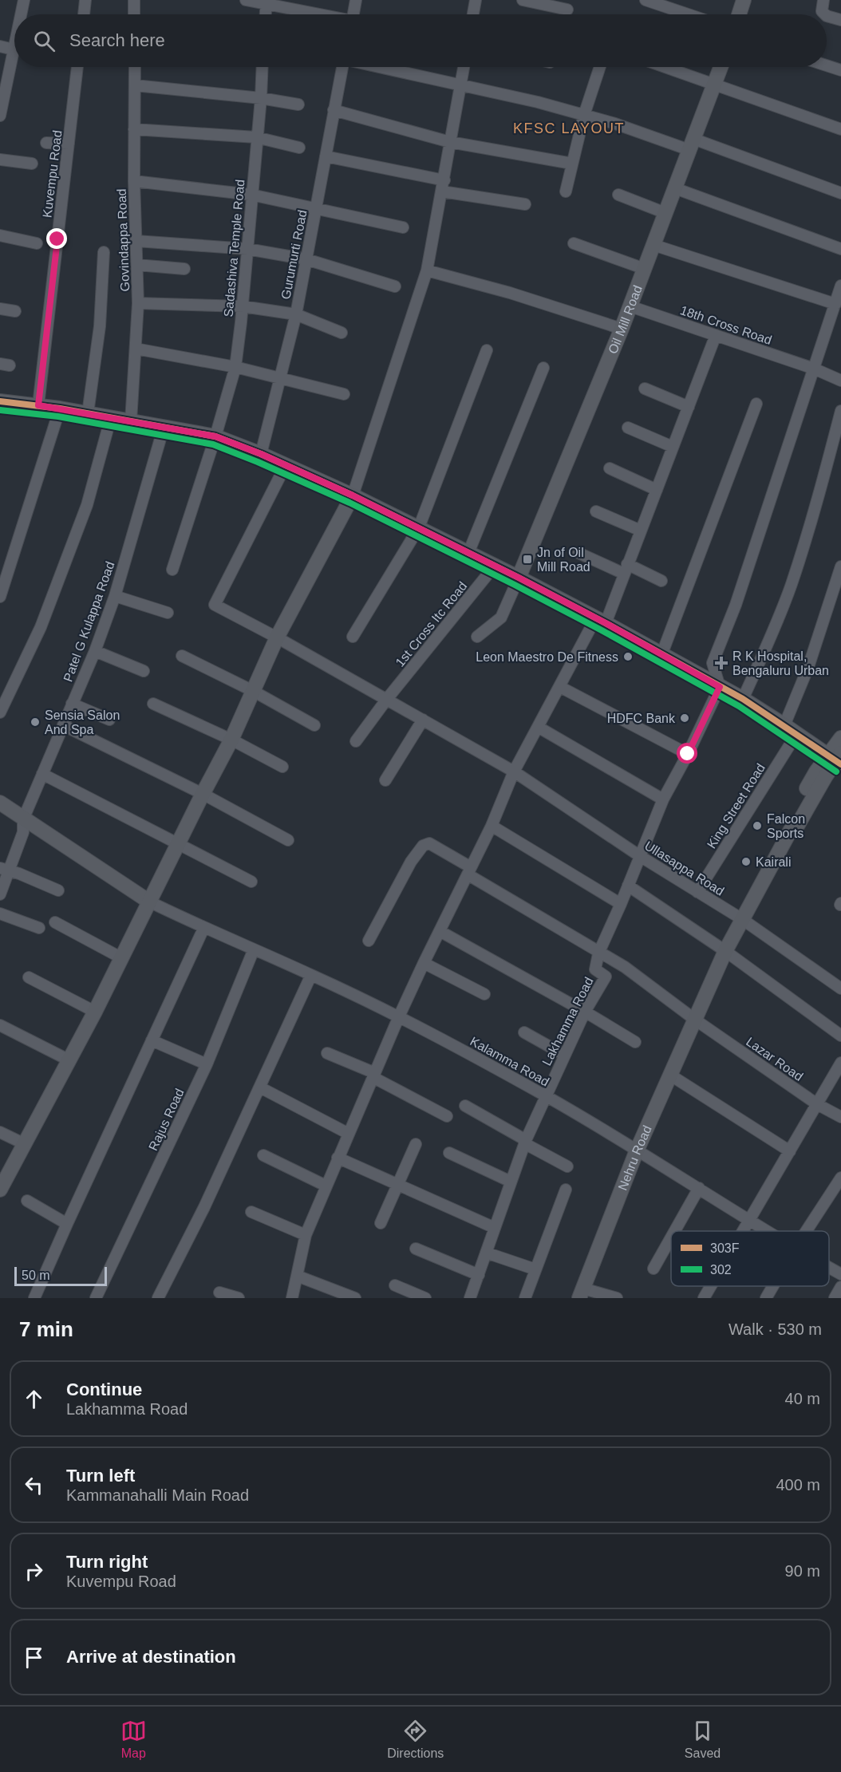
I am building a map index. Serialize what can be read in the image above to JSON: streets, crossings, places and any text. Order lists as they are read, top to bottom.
{
  "streets": {
    "street": [
      "Kuvempu Road",
      "Govindappa Road",
      "Sadashiva Temple Road",
      "Gurumurti Road",
      "Oil Mill Road",
      "18th Cross Road",
      "Patel G Kulappa Road",
      "1st Cross Itc Road",
      "King Street Road",
      "Ullasappa Road",
      "Lakhamma Road",
      "Lazar Road",
      "Kalamma Road",
      "Rajus Road",
      "Nehru Road"
    ]
  },
  "crossings": [
    ["Oil Mill Road", "18th Cross Road"],
    ["1st Cross Itc Road", "Ullasappa Road"],
    ["King Street Road", "Ullasappa Road"],
    ["Ullasappa Road", "Nehru Road"],
    ["Lakhamma Road", "Kalamma Road"],
    ["Lazar Road", "Nehru Road"],
    ["Kalamma Road", "Rajus Road"],
    ["Kalamma Road", "Nehru Road"]
  ],
  "districts": ["KFSC LAYOUT"],
  "places": {
    "transit": ["Jn of Oil Mill Road"],
    "other": [
      "Leon Maestro De Fitness",
      "HDFC Bank",
      "Sensia Salon And Spa",
      "Falcon Sports",
      "Kairali"
    ],
    "health": ["R K Hospital, Bengaluru Urban"]
  },
  "lines": ["transit line 303F", "transit line 302"],
  "legend": ["303F", "302"],
  "scale_bar": "50 m",
  "page": {
    "search": "Search here",
    "scale": "50 m",
    "heading": ["7 min", "Walk · 530 m"],
    "list": [
      ["Continue", "Lakhamma Road", "40 m"],
      ["Turn left", "Kammanahalli Main Road", "400 m"],
      ["Turn right", "Kuvempu Road", "90 m"],
      "Arrive at destination"
    ],
    "nav": ["Map", "Directions", "Saved"]
  }
}
